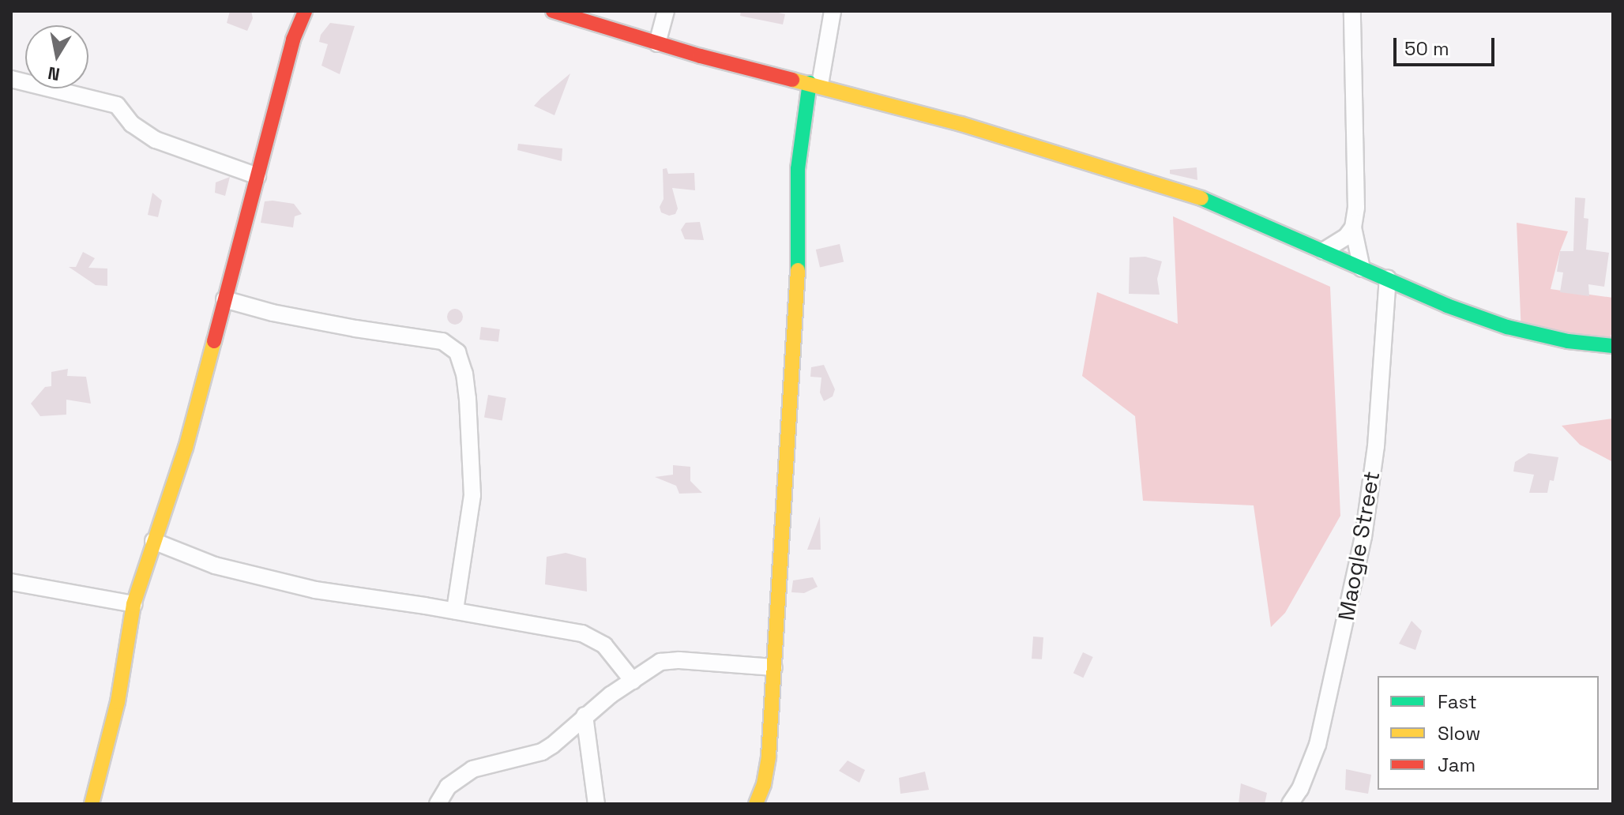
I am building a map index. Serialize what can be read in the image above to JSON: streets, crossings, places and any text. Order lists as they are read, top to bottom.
{
  "streets": {
    "street": ["Maogle Street"]
  },
  "legend": ["Fast", "Slow", "Jam"],
  "scale_bar": "50 m",
  "north": "bottom"
}
